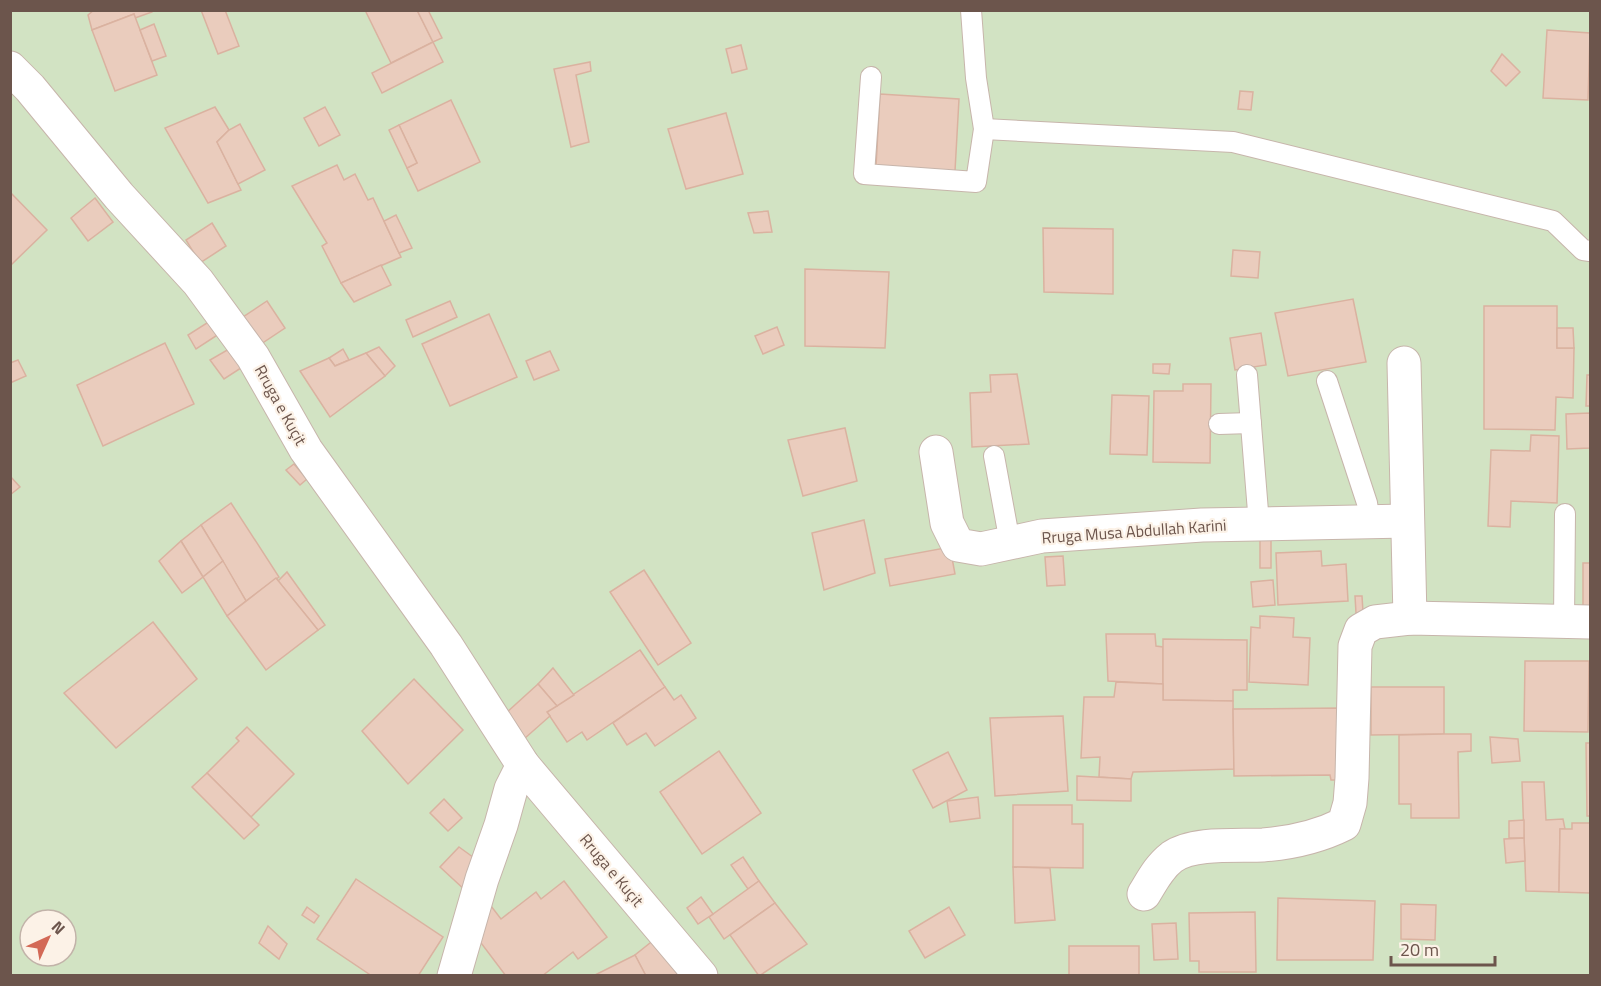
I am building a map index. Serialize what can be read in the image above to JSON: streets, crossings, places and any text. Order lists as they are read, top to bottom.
{
  "streets": {
    "street": ["Rruga e Kuçit", "Rruga Musa Abdullah Karini"]
  },
  "scale_bar": "20 m",
  "north": "top right"
}
